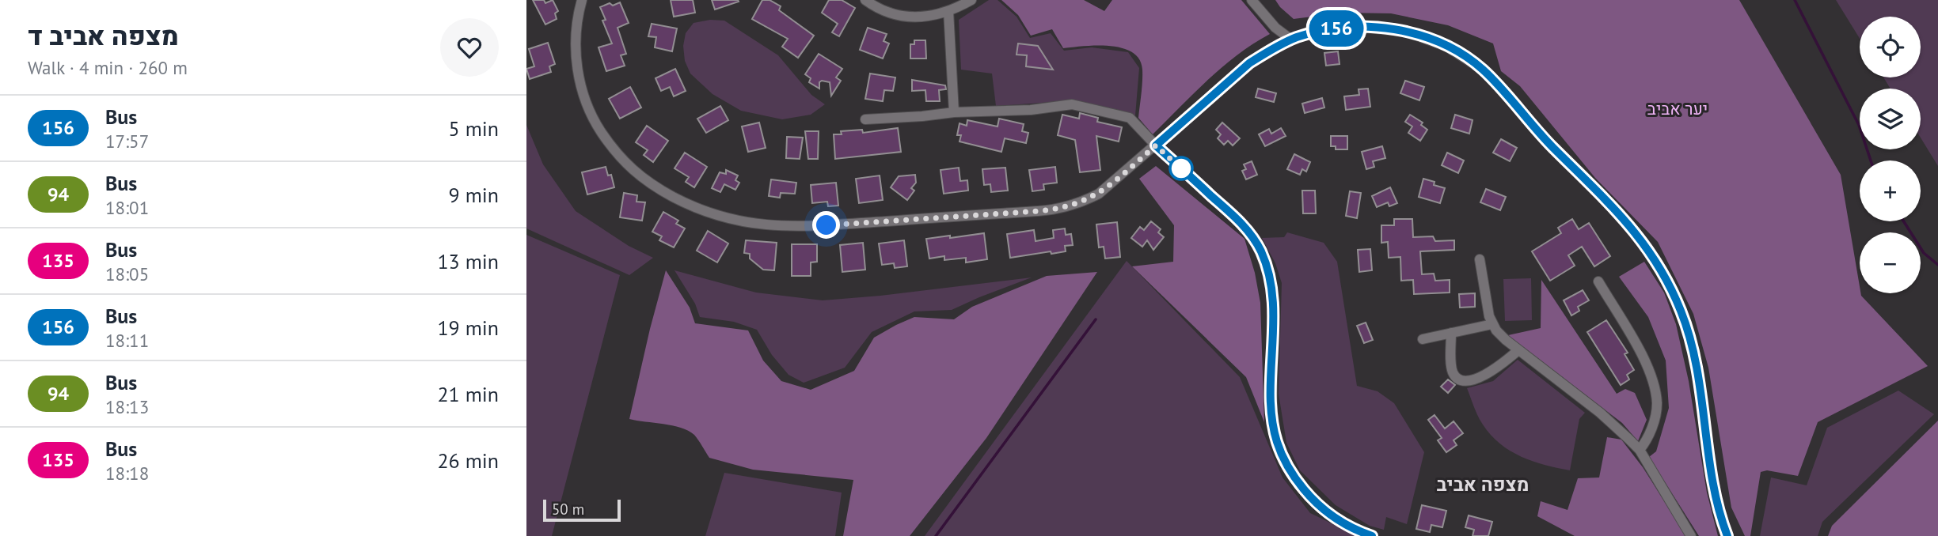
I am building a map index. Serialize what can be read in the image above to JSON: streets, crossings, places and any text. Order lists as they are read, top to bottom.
{
  "districts": ["מצפה אביב"],
  "parks": ["יער אביב"],
  "lines": ["bus line 156"],
  "scale_bar": "50 m",
  "page": {
    "heading": ["מצפה אביב ד", "Walk · 4 min · 260 m"],
    "on_map": "156",
    "map_buttons": ["+", "−"],
    "list": [
      {
        "mark": "156",
        "name": "Bus",
        "note": "17:57",
        "value": "5 min"
      },
      {
        "mark": "94",
        "name": "Bus",
        "note": "18:01",
        "value": "9 min"
      },
      {
        "mark": "135",
        "name": "Bus",
        "note": "18:05",
        "value": "13 min"
      },
      {
        "mark": "156",
        "name": "Bus",
        "note": "18:11",
        "value": "19 min"
      },
      {
        "mark": "94",
        "name": "Bus",
        "note": "18:13",
        "value": "21 min"
      },
      {
        "mark": "135",
        "name": "Bus",
        "note": "18:18",
        "value": "26 min"
      }
    ],
    "scale": "50 m"
  }
}
